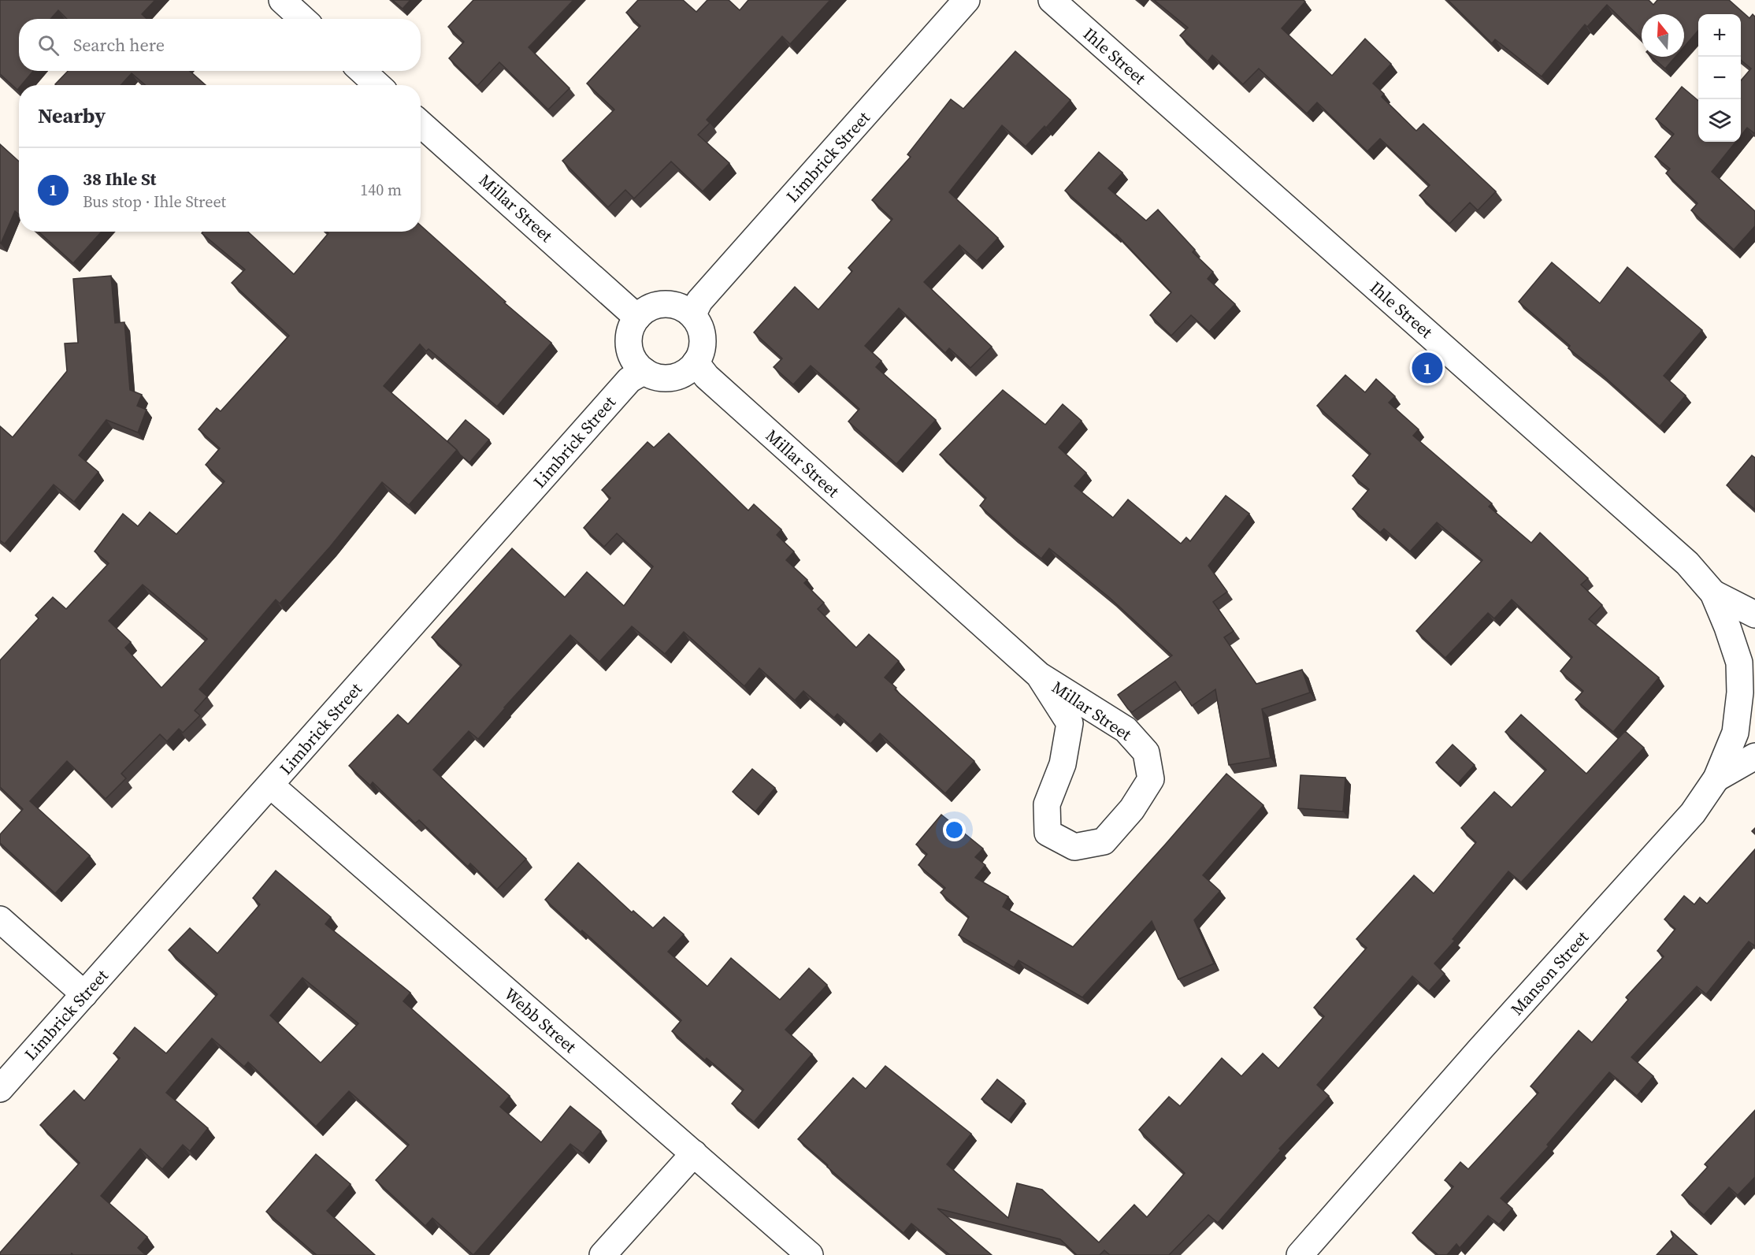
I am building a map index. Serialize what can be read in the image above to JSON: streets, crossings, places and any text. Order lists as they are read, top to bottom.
{
  "streets": {
    "street": [
      "Ihle Street",
      "Limbrick Street",
      "Millar Street",
      "Manson Street",
      "Webb Street"
    ]
  },
  "crossings": [
    ["Ihle Street", "Manson Street"],
    ["Limbrick Street", "Millar Street"],
    ["Limbrick Street", "Webb Street"]
  ],
  "north": "top",
  "page": {
    "map_buttons": ["+", "−"],
    "search": "Search here",
    "heading": "Nearby",
    "list": [
      {
        "mark": "1",
        "name": "38 Ihle St",
        "note": "Bus stop · Ihle Street",
        "value": "140 m"
      }
    ],
    "pins": "1"
  }
}
